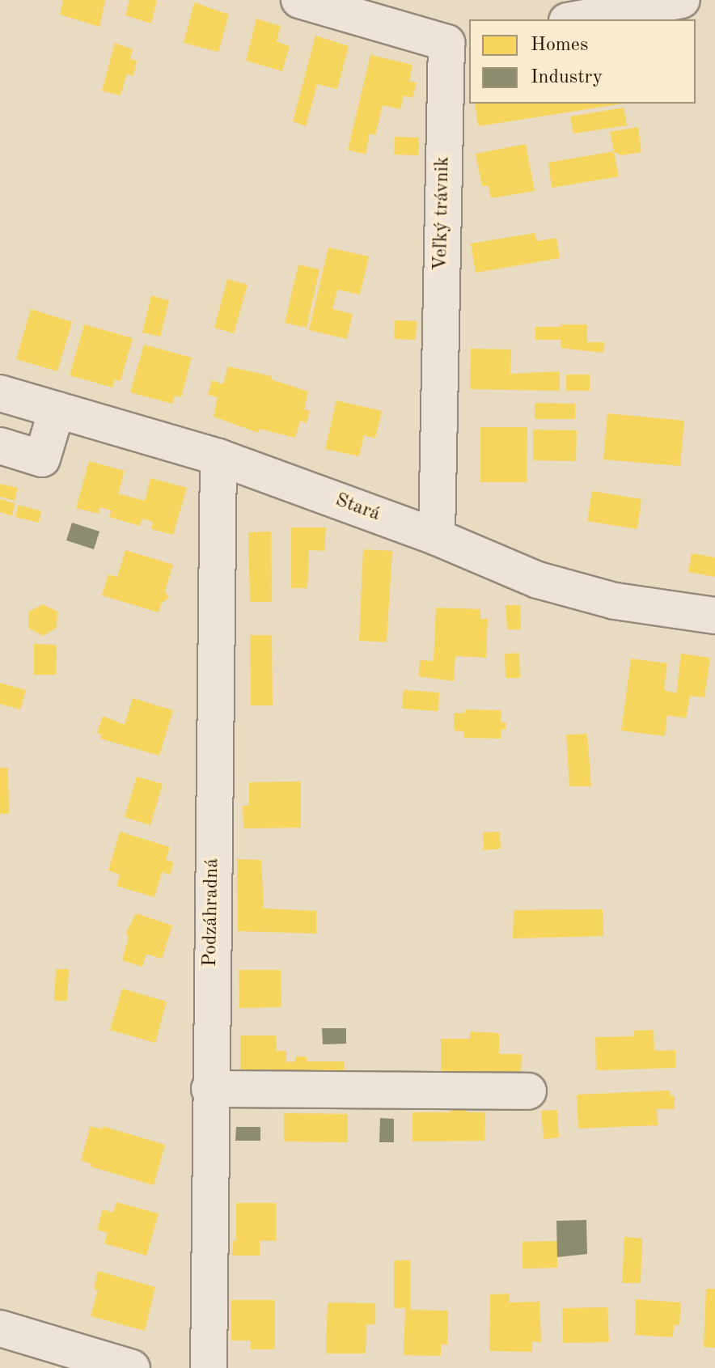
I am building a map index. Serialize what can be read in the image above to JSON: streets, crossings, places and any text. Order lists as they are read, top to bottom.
{
  "streets": {
    "street": ["Veľký trávnik", "Stará", "Podzáhradná"]
  },
  "crossings": [
    ["Veľký trávnik", "Stará"],
    ["Stará", "Podzáhradná"]
  ],
  "legend": ["Homes", "Industry"]
}
